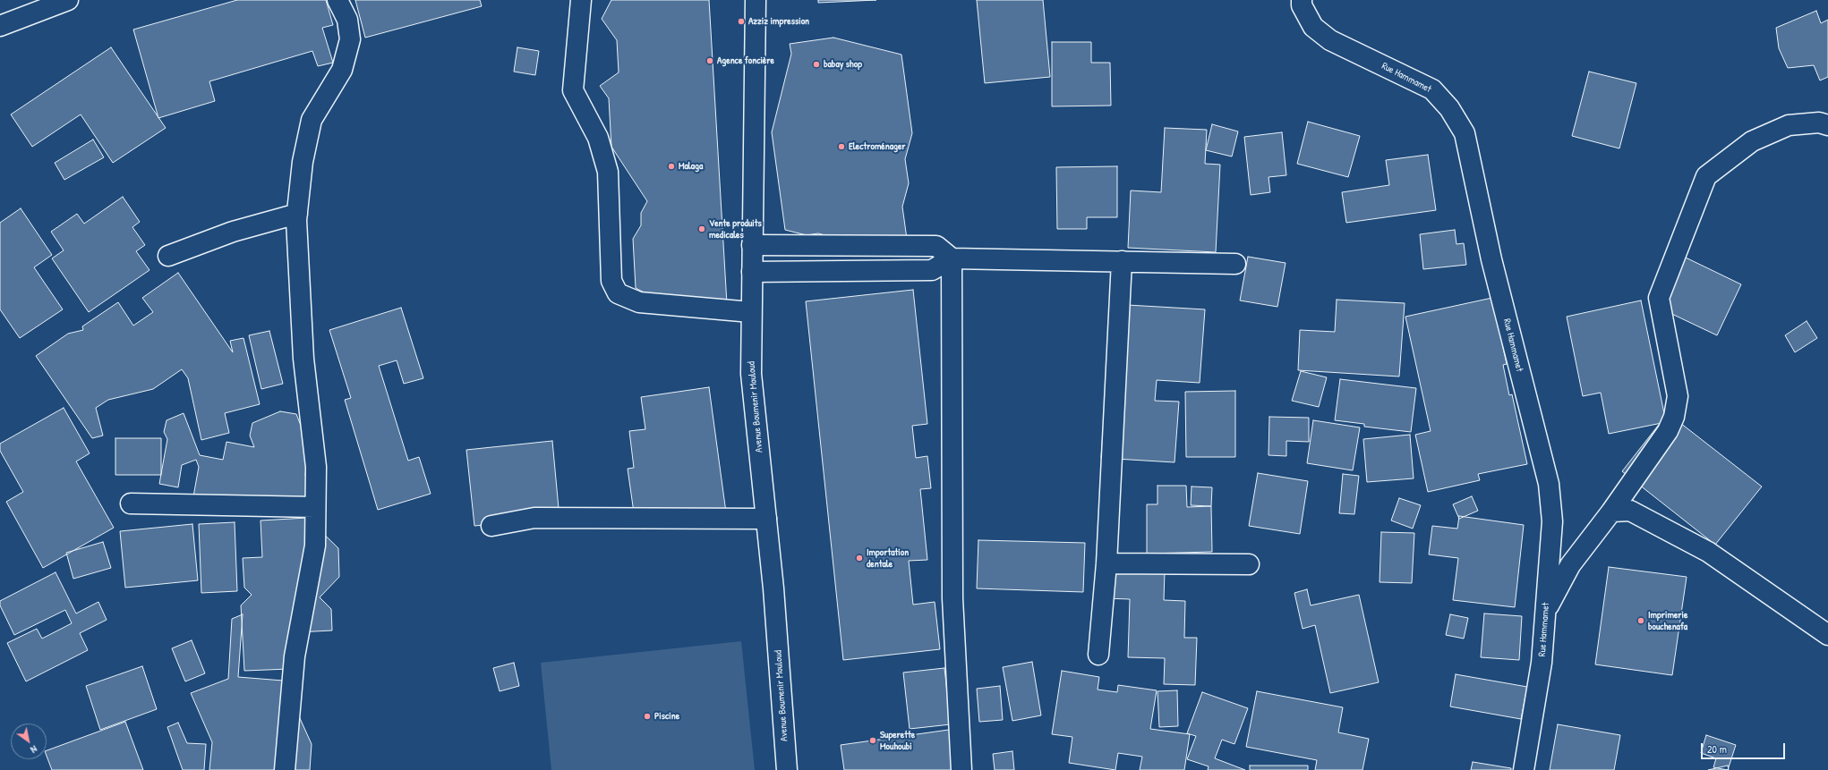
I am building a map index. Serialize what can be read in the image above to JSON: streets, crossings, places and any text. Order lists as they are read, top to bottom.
{
  "streets": {
    "street": ["Rue Hammamet", "Avenue Boumenir Mouloud"]
  },
  "places": [
    "Azziz impression",
    "Agence foncière",
    "babay shop",
    "Electroménager",
    "Malaga",
    "Vente produits medicales",
    "Importation dentale",
    "Imprimerie bouchenafa",
    "Piscine",
    "Superette Mouhoubi"
  ],
  "scale_bar": "20 m",
  "north": "bottom right"
}
